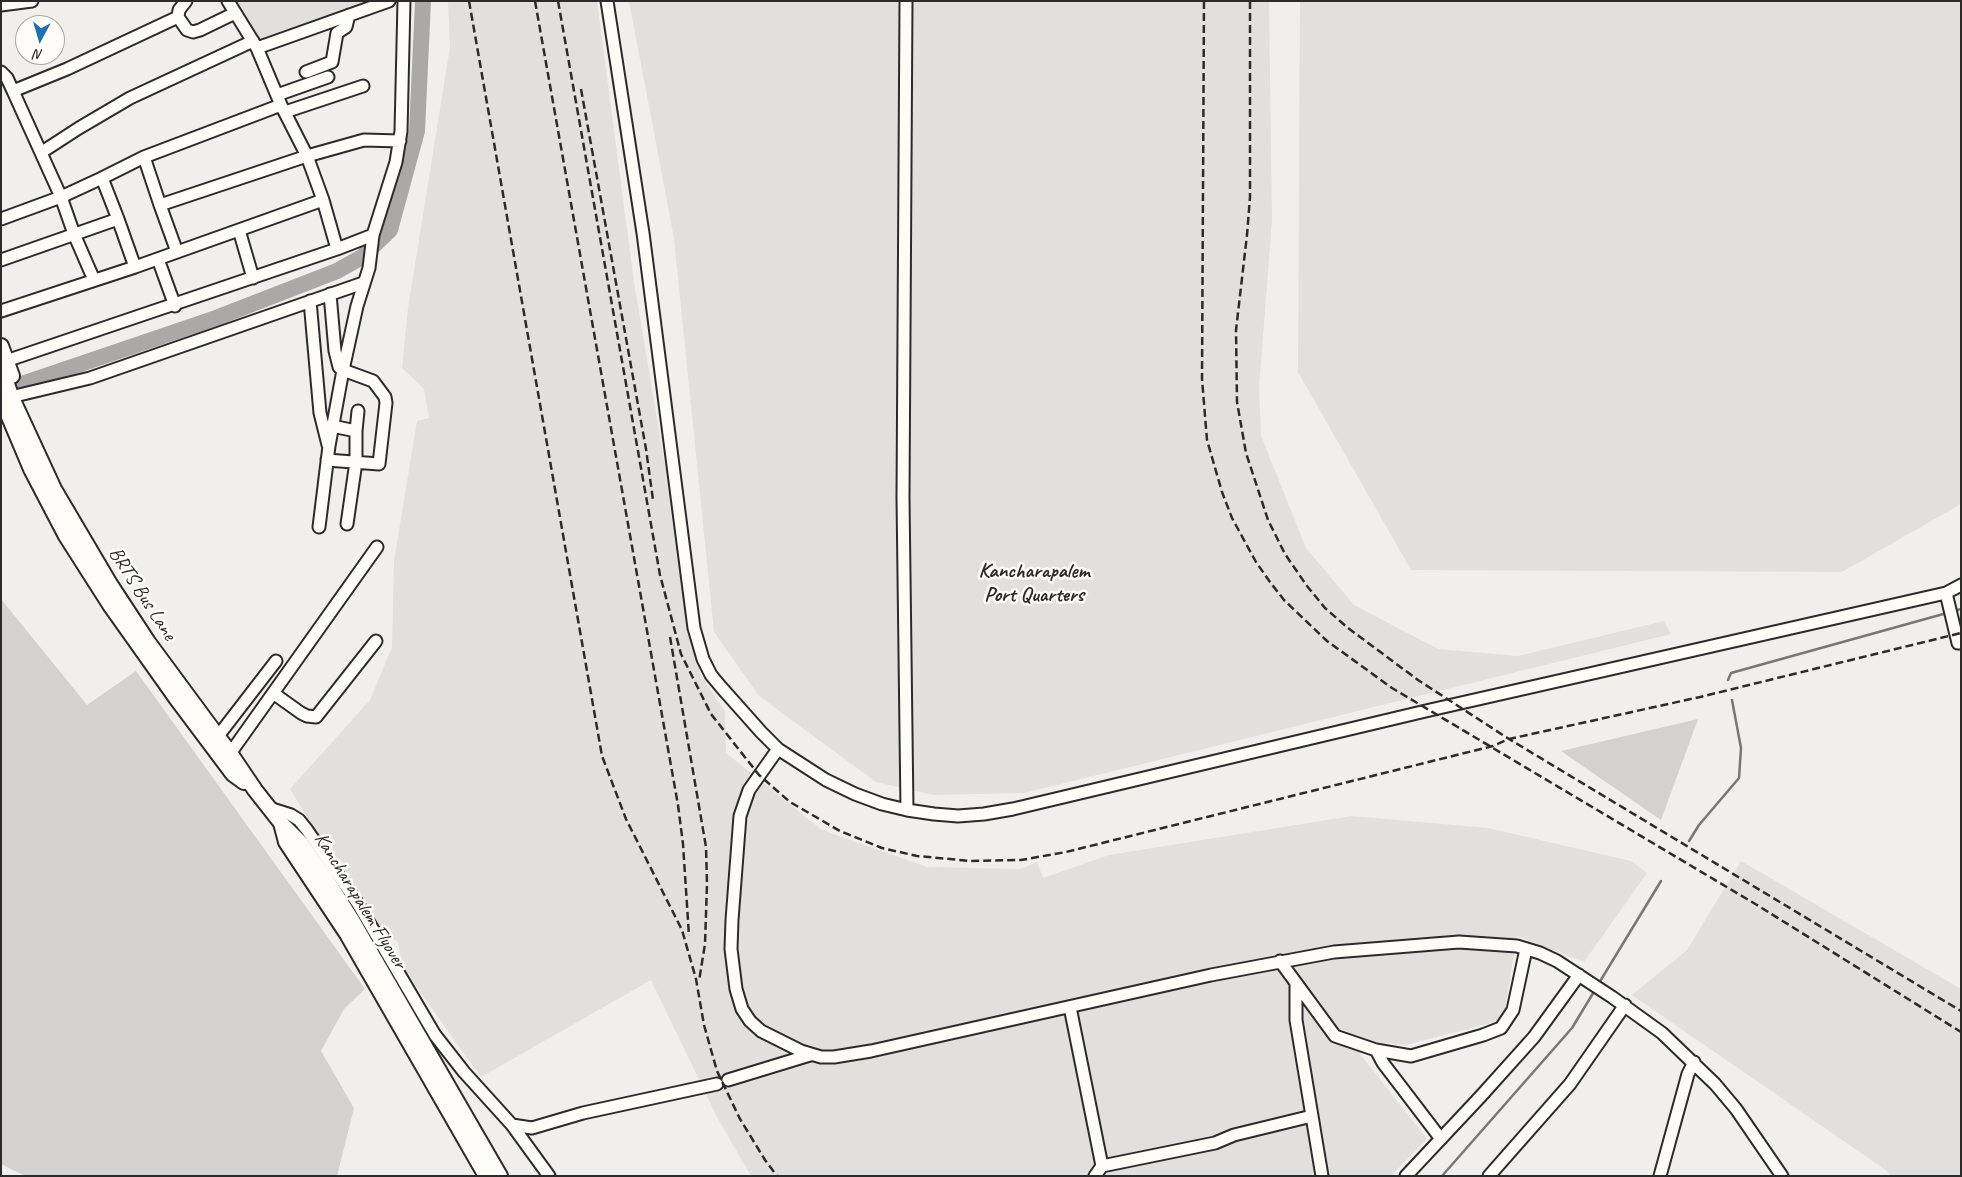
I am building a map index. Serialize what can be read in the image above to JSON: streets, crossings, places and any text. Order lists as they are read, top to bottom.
{
  "streets": {
    "main road": ["BRTS Bus Lane", "Kancharapalem Flyover"]
  },
  "crossings": [
    ["BRTS Bus Lane", "Kancharapalem Flyover"]
  ],
  "districts": ["Kancharapalem Port Quarters"],
  "north": "bottom"
}
